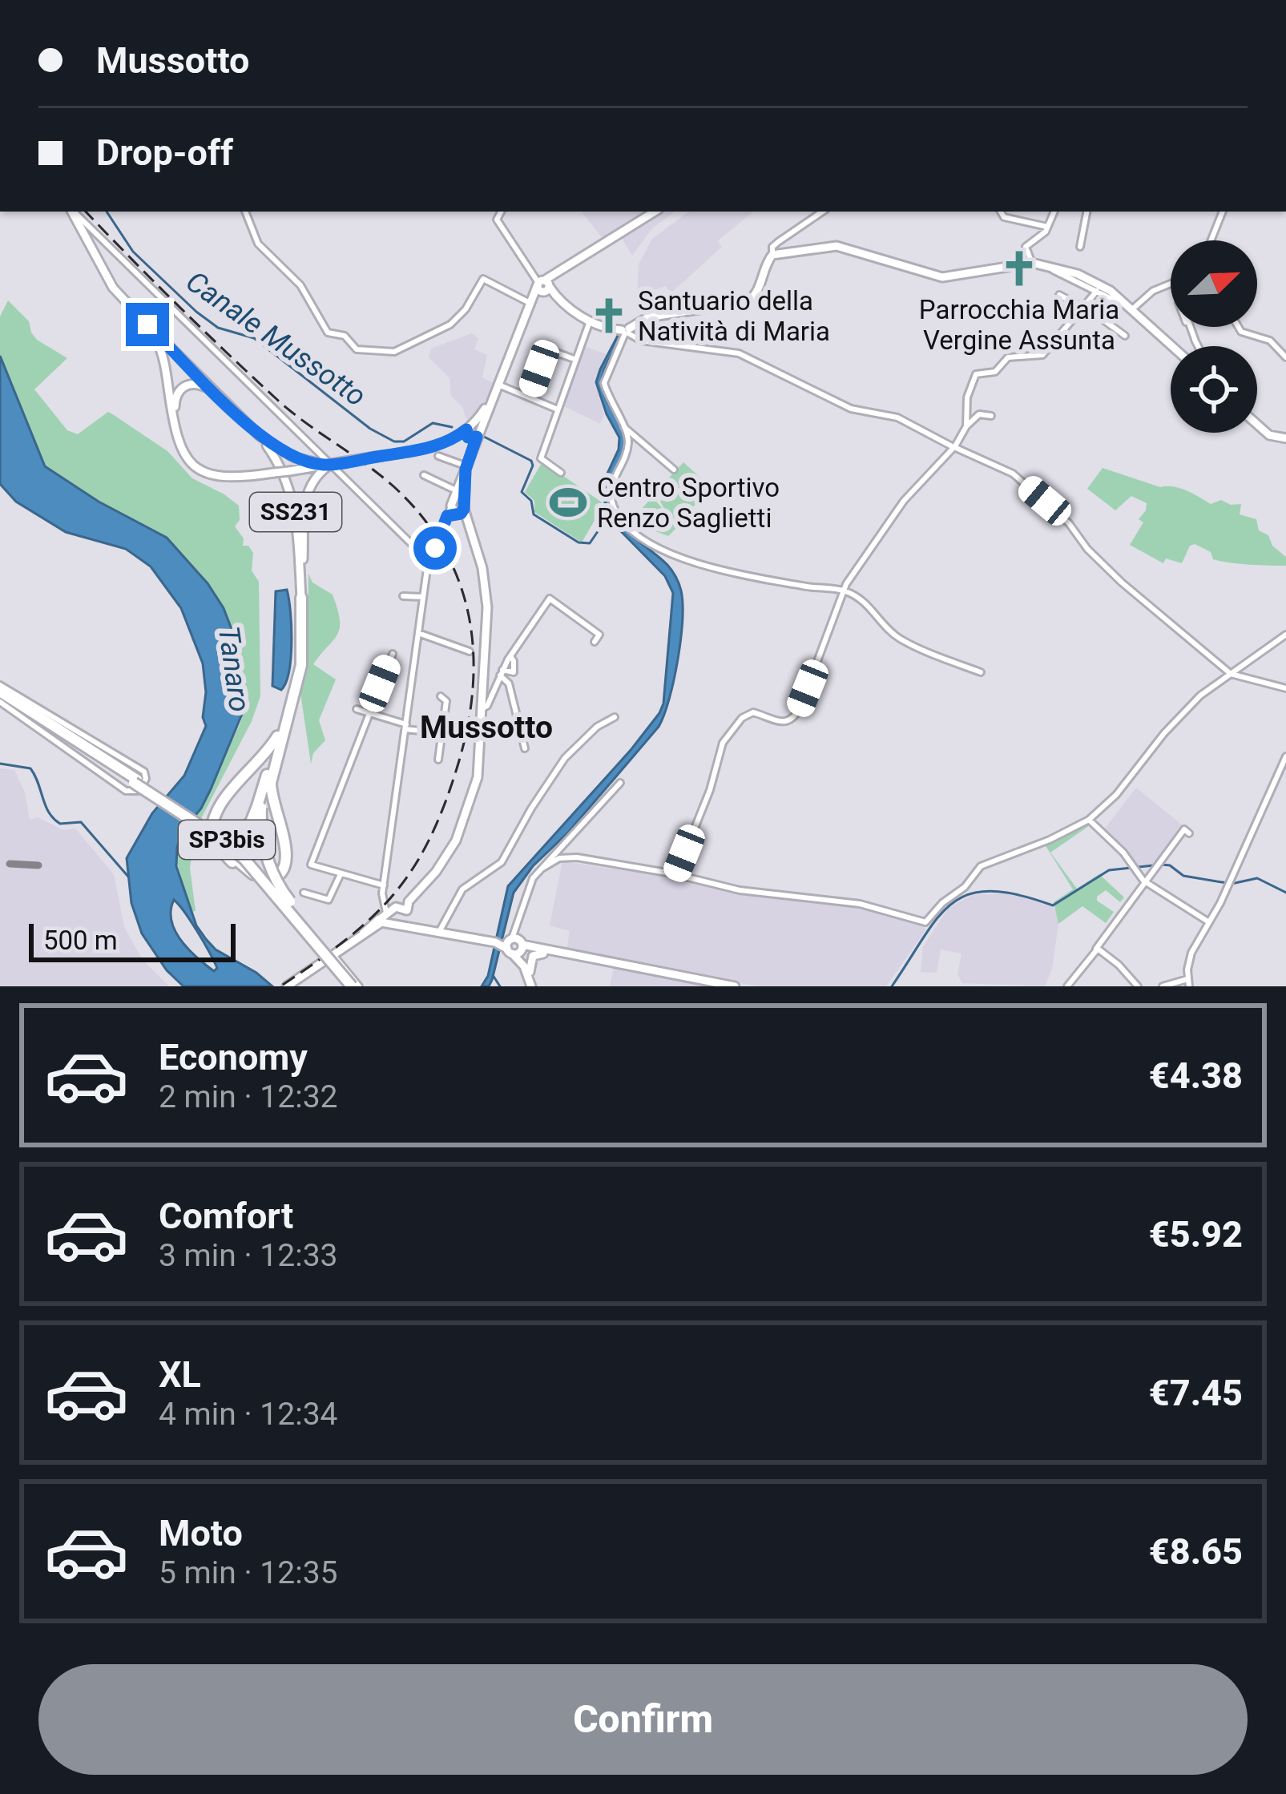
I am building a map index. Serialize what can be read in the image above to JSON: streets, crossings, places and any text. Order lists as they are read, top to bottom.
{
  "streets": {
    "highway": ["SS231", "SP3bis"]
  },
  "crossings": [
    ["SS231", "SP3bis"]
  ],
  "districts": ["Mussotto"],
  "water": ["Canale Mussotto", "Tanaro"],
  "places": {
    "church": ["Parrocchia Maria Vergine Assunta", "Santuario della Natività di Maria"],
    "sports": ["Centro Sportivo Renzo Saglietti"]
  },
  "scale_bar": "500 m",
  "north": "top right",
  "page": {
    "banner": ["Mussotto", "Drop-off"],
    "scale": "500 m",
    "list": [
      {
        "name": "Economy",
        "note": "2 min · 12:32",
        "value": "€4.38"
      },
      {
        "name": "Comfort",
        "note": "3 min · 12:33",
        "value": "€5.92"
      },
      {
        "name": "XL",
        "note": "4 min · 12:34",
        "value": "€7.45"
      },
      {
        "name": "Moto",
        "note": "5 min · 12:35",
        "value": "€8.65"
      }
    ],
    "buttons": "Confirm"
  }
}
